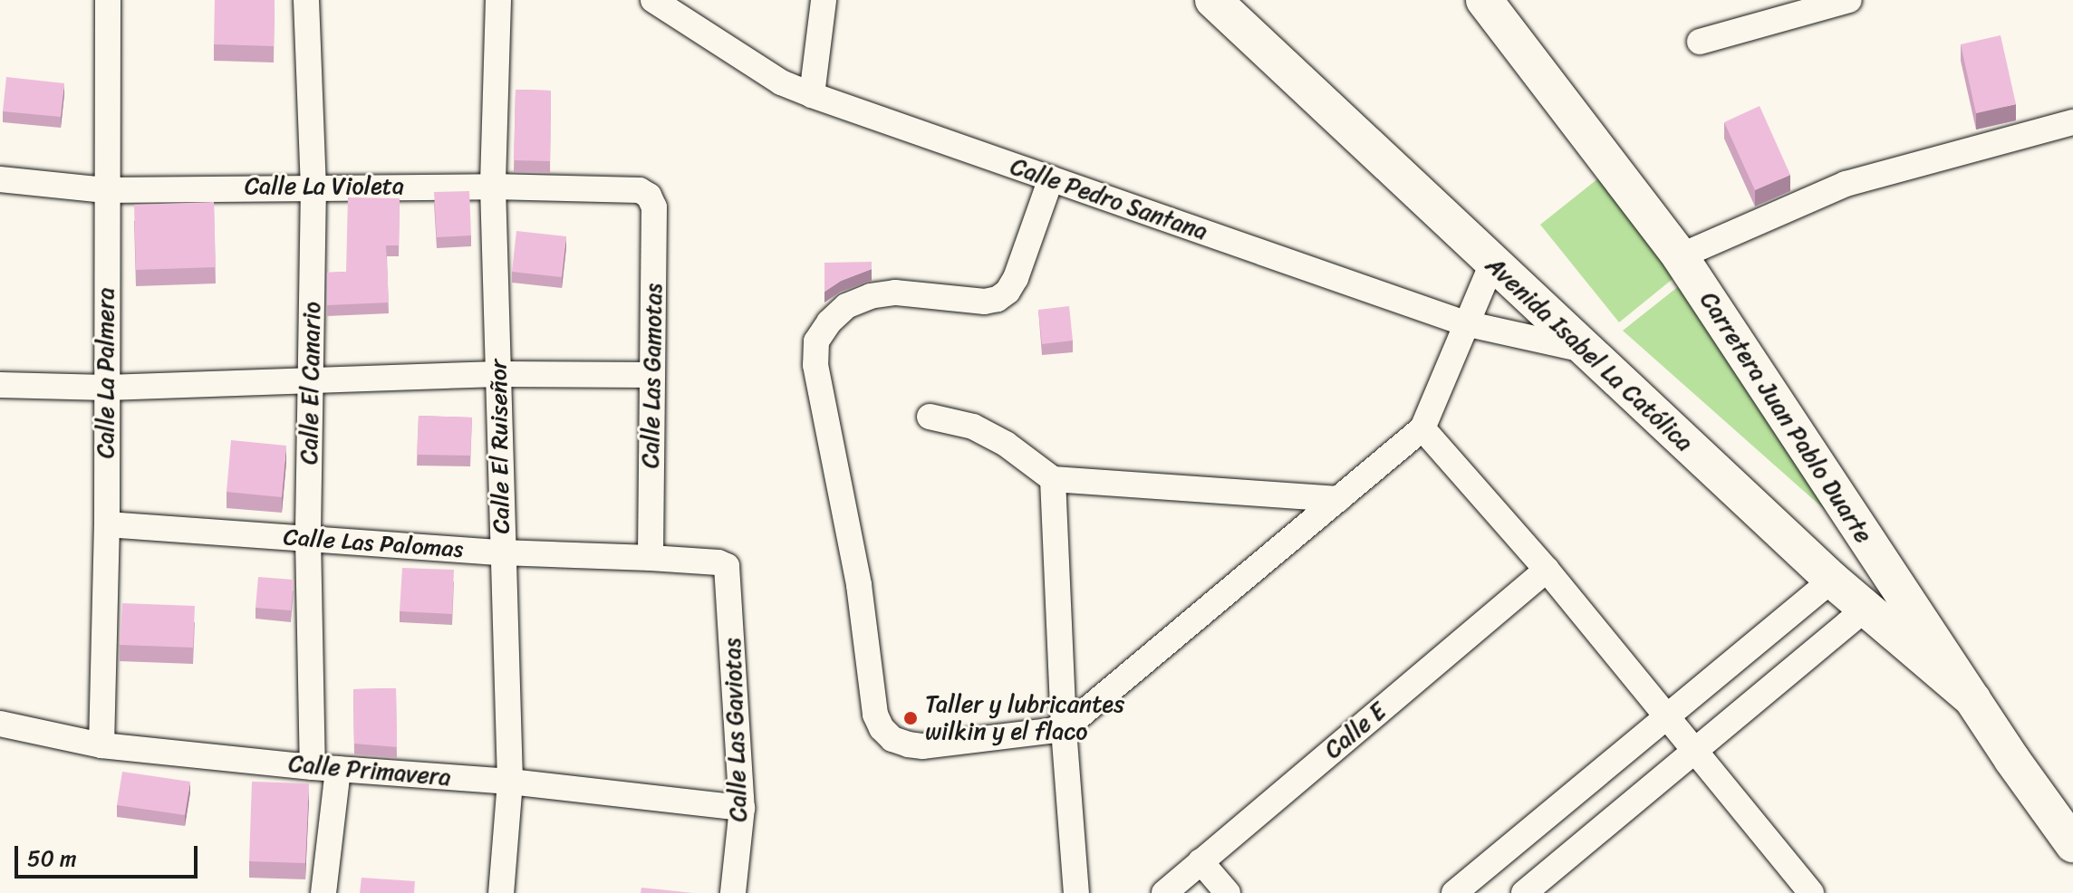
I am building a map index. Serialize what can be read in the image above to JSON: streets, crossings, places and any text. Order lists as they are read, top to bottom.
{
  "streets": {
    "street": [
      "Calle La Violeta",
      "Calle Pedro Santana",
      "Avenida Isabel La Católica",
      "Calle La Palmera",
      "Calle Las Gamotas",
      "Calle El Canario",
      "Carretera Juan Pablo Duarte",
      "Calle El Ruiseñor",
      "Calle Las Palomas",
      "Calle Las Gaviotas",
      "Calle E",
      "Calle Primavera"
    ]
  },
  "crossings": [
    ["Calle La Violeta", "Calle La Palmera"],
    ["Calle La Violeta", "Calle Las Gamotas"],
    ["Calle La Violeta", "Calle El Canario"],
    ["Calle La Violeta", "Calle El Ruiseñor"],
    ["Calle Pedro Santana", "Avenida Isabel La Católica"],
    ["Avenida Isabel La Católica", "Carretera Juan Pablo Duarte"],
    ["Calle La Palmera", "Calle Las Palomas"],
    ["Calle La Palmera", "Calle Primavera"],
    ["Calle Las Gamotas", "Calle Las Palomas"],
    ["Calle El Canario", "Calle Las Palomas"],
    ["Calle El Canario", "Calle Primavera"],
    ["Calle El Ruiseñor", "Calle Las Palomas"],
    ["Calle El Ruiseñor", "Calle Primavera"],
    ["Calle Las Palomas", "Calle Las Gaviotas"],
    ["Calle Las Gaviotas", "Calle Primavera"]
  ],
  "places": ["Taller y lubricantes wilkin y el flaco"],
  "scale_bar": "50 m"
}
